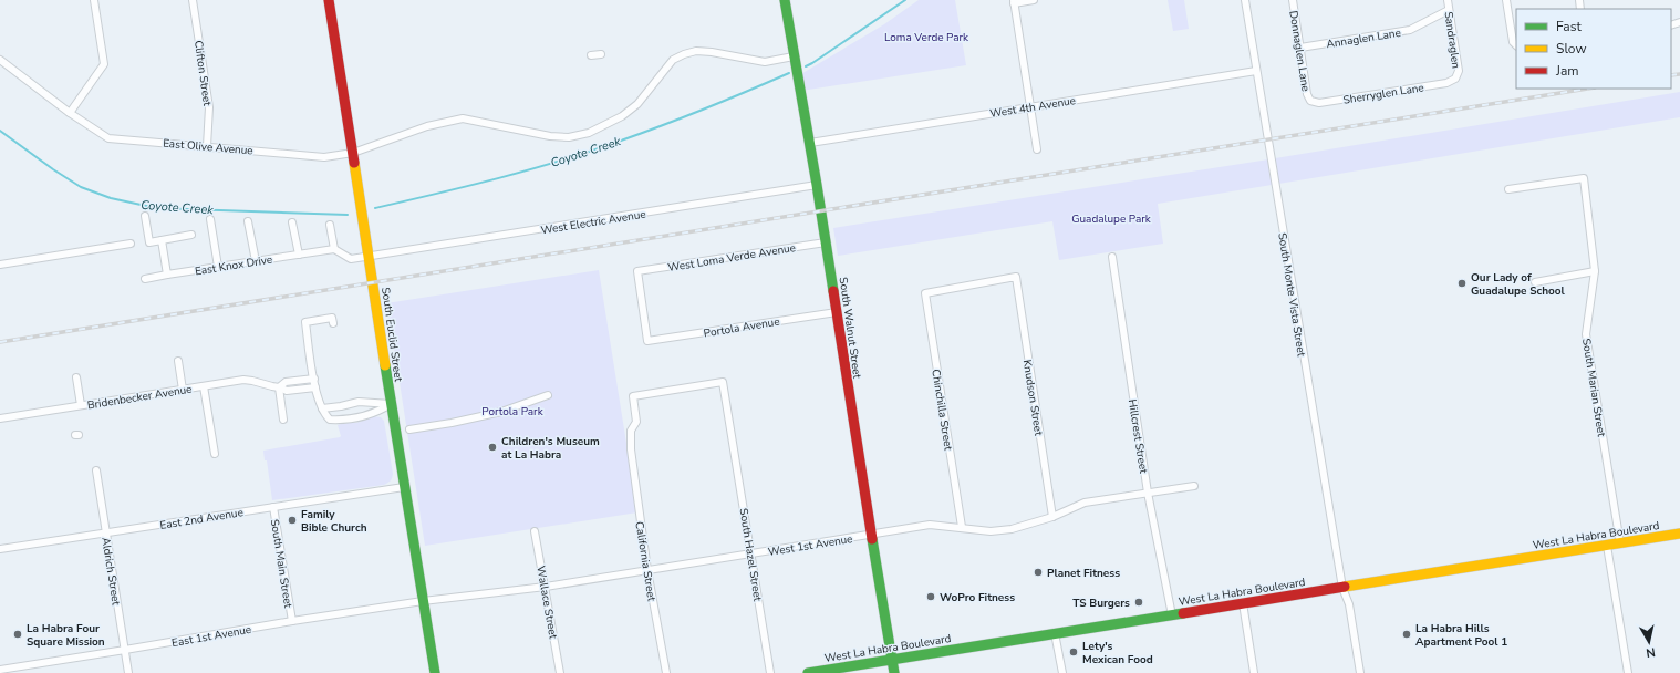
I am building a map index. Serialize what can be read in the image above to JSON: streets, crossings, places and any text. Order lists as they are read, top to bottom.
{
  "streets": {
    "main road": ["South Walnut Street", "South Euclid Street", "West La Habra Boulevard"],
    "street": [
      "Annaglen Lane",
      "Sandraglen",
      "Donnaglen Lane",
      "Clifton Street",
      "Sherryglen Lane",
      "West 4th Avenue",
      "East Olive Avenue",
      "West Electric Avenue",
      "West Loma Verde Avenue",
      "East Knox Drive",
      "South Monte Vista Street",
      "Portola Avenue",
      "South Marian Street",
      "Bridenbecker Avenue",
      "Knudson Street",
      "Chinchilla Street",
      "Hillcrest Street",
      "East 2nd Avenue",
      "West 1st Avenue",
      "South Hazel Street",
      "California Street",
      "South Main Street",
      "Aldrich Street",
      "Wallace Street",
      "East 1st Avenue"
    ]
  },
  "crossings": [
    ["Annaglen Lane", "Sandraglen"],
    ["Annaglen Lane", "Donnaglen Lane"],
    ["Sandraglen", "Sherryglen Lane"],
    ["Donnaglen Lane", "Sherryglen Lane"],
    ["Clifton Street", "East Olive Avenue"],
    ["West 4th Avenue", "South Monte Vista Street"],
    ["West 4th Avenue", "South Walnut Street"],
    ["East Olive Avenue", "South Walnut Street"],
    ["East Olive Avenue", "South Euclid Street"],
    ["West Electric Avenue", "South Walnut Street"],
    ["West Electric Avenue", "South Euclid Street"],
    ["West Loma Verde Avenue", "Portola Avenue"],
    ["West Loma Verde Avenue", "South Walnut Street"],
    ["South Monte Vista Street", "West La Habra Boulevard"],
    ["Portola Avenue", "South Walnut Street"],
    ["South Walnut Street", "West La Habra Boulevard"],
    ["South Walnut Street", "West 1st Avenue"],
    ["South Euclid Street", "East 2nd Avenue"],
    ["South Euclid Street", "West 1st Avenue"],
    ["South Euclid Street", "East 1st Avenue"],
    ["South Marian Street", "West La Habra Boulevard"],
    ["Knudson Street", "Chinchilla Street"],
    ["Knudson Street", "West 1st Avenue"],
    ["Chinchilla Street", "West 1st Avenue"],
    ["Hillcrest Street", "West La Habra Boulevard"],
    ["Hillcrest Street", "West 1st Avenue"],
    ["East 2nd Avenue", "South Main Street"],
    ["East 2nd Avenue", "Aldrich Street"],
    ["West 1st Avenue", "South Hazel Street"],
    ["West 1st Avenue", "California Street"],
    ["West 1st Avenue", "Wallace Street"],
    ["West 1st Avenue", "East 1st Avenue"],
    ["South Hazel Street", "California Street"],
    ["South Main Street", "East 1st Avenue"],
    ["Aldrich Street", "East 1st Avenue"]
  ],
  "water": ["Coyote Creek"],
  "parks": ["Loma Verde Park", "Guadalupe Park", "Portola Park"],
  "places": [
    "Our Lady of Guadalupe School",
    "Children's Museum at La Habra",
    "Family Bible Church",
    "Planet Fitness",
    "WoPro Fitness",
    "TS Burgers",
    "La Habra Four Square Mission",
    "La Habra Hills Apartment Pool 1",
    "Lety's Mexican Food"
  ],
  "legend": ["Fast", "Slow", "Jam"],
  "north": "bottom"
}
